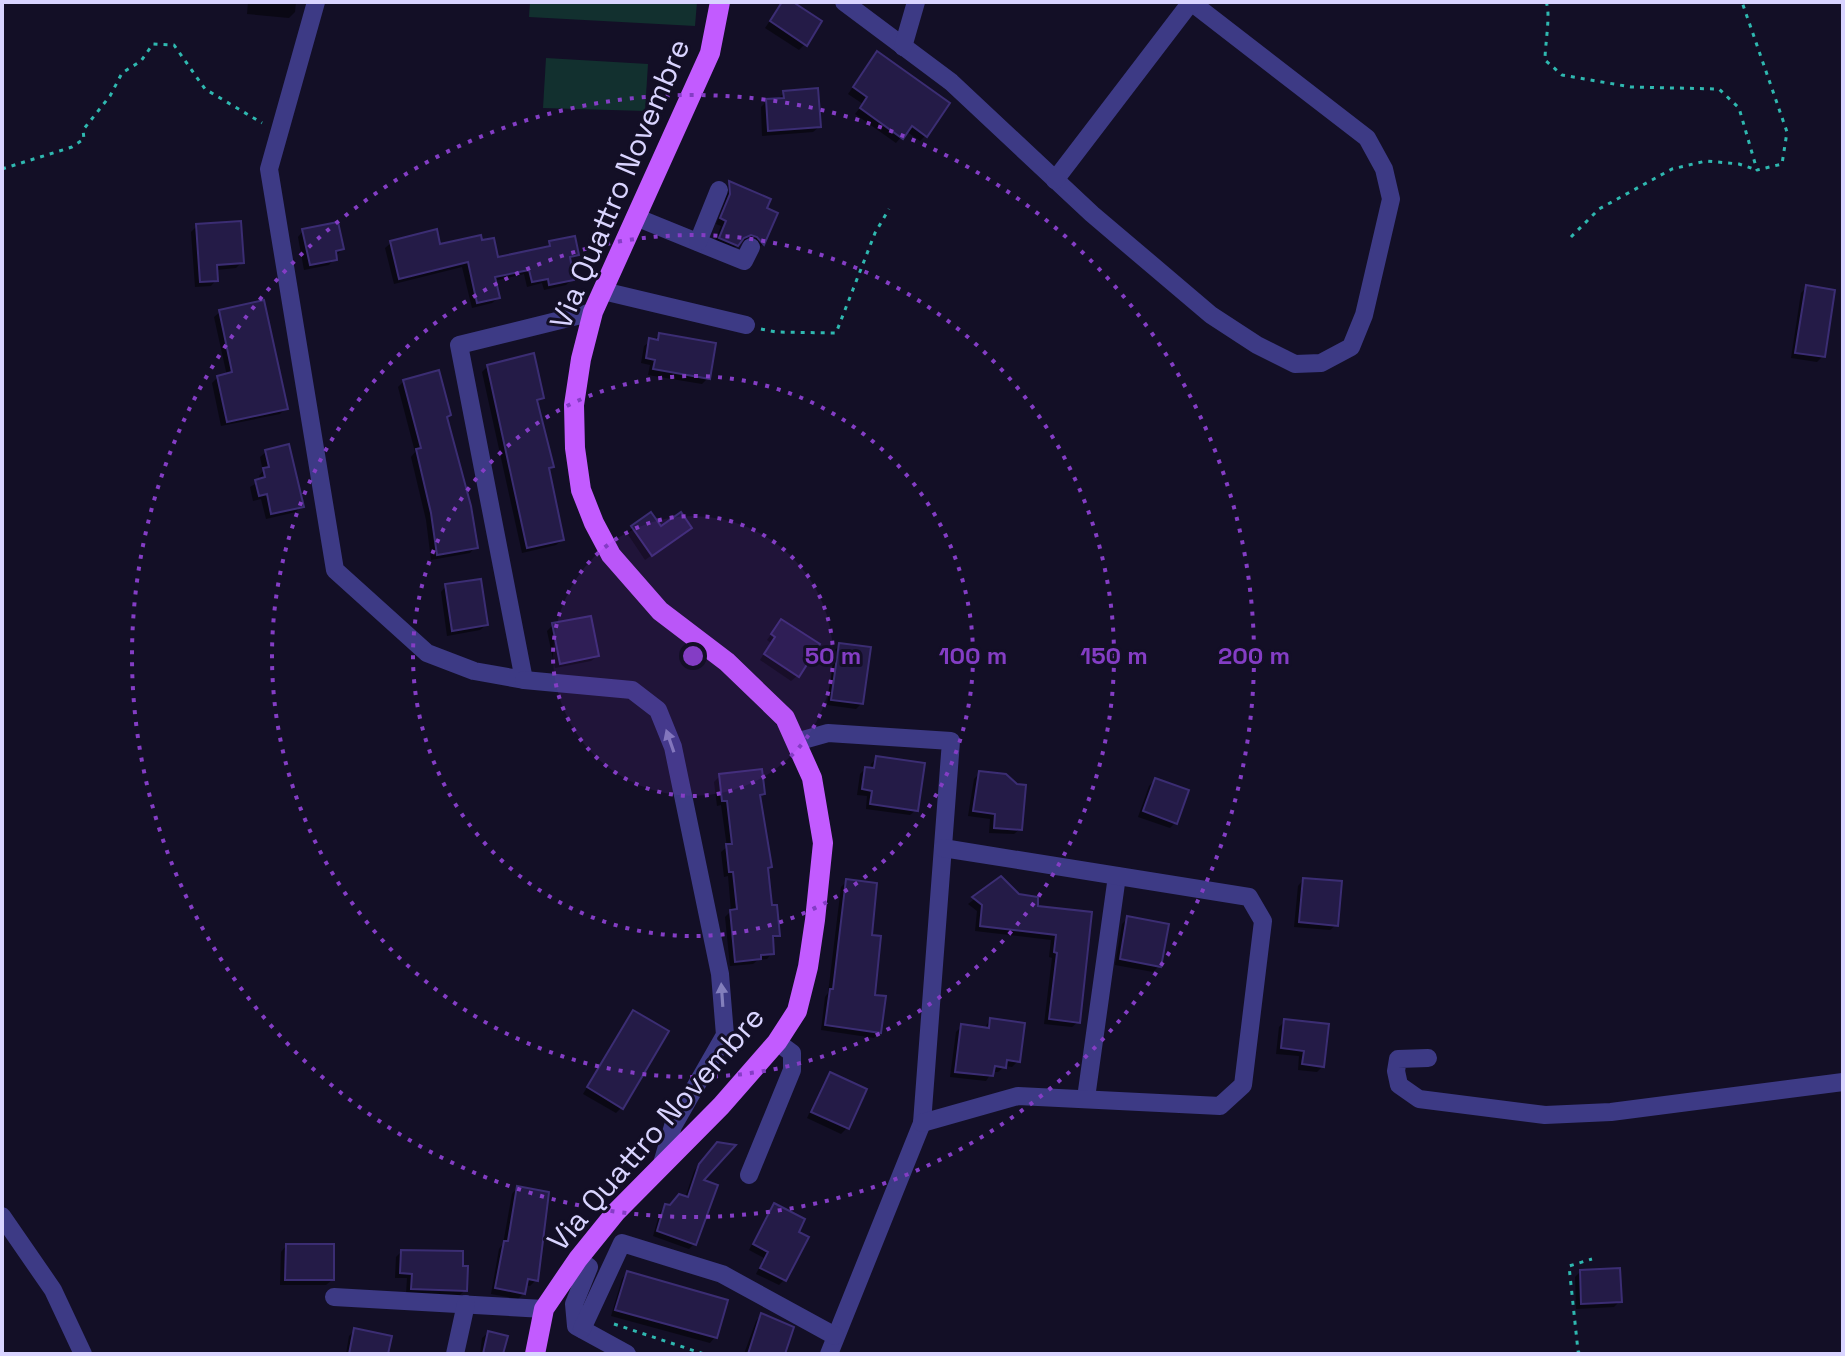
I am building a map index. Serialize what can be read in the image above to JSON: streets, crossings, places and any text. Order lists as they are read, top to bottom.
{
  "streets": {
    "main road": ["Via Quattro Novembre"]
  },
  "rings": [
    "50 m",
    "100 m",
    "150 m",
    "200 m"
  ]
}
